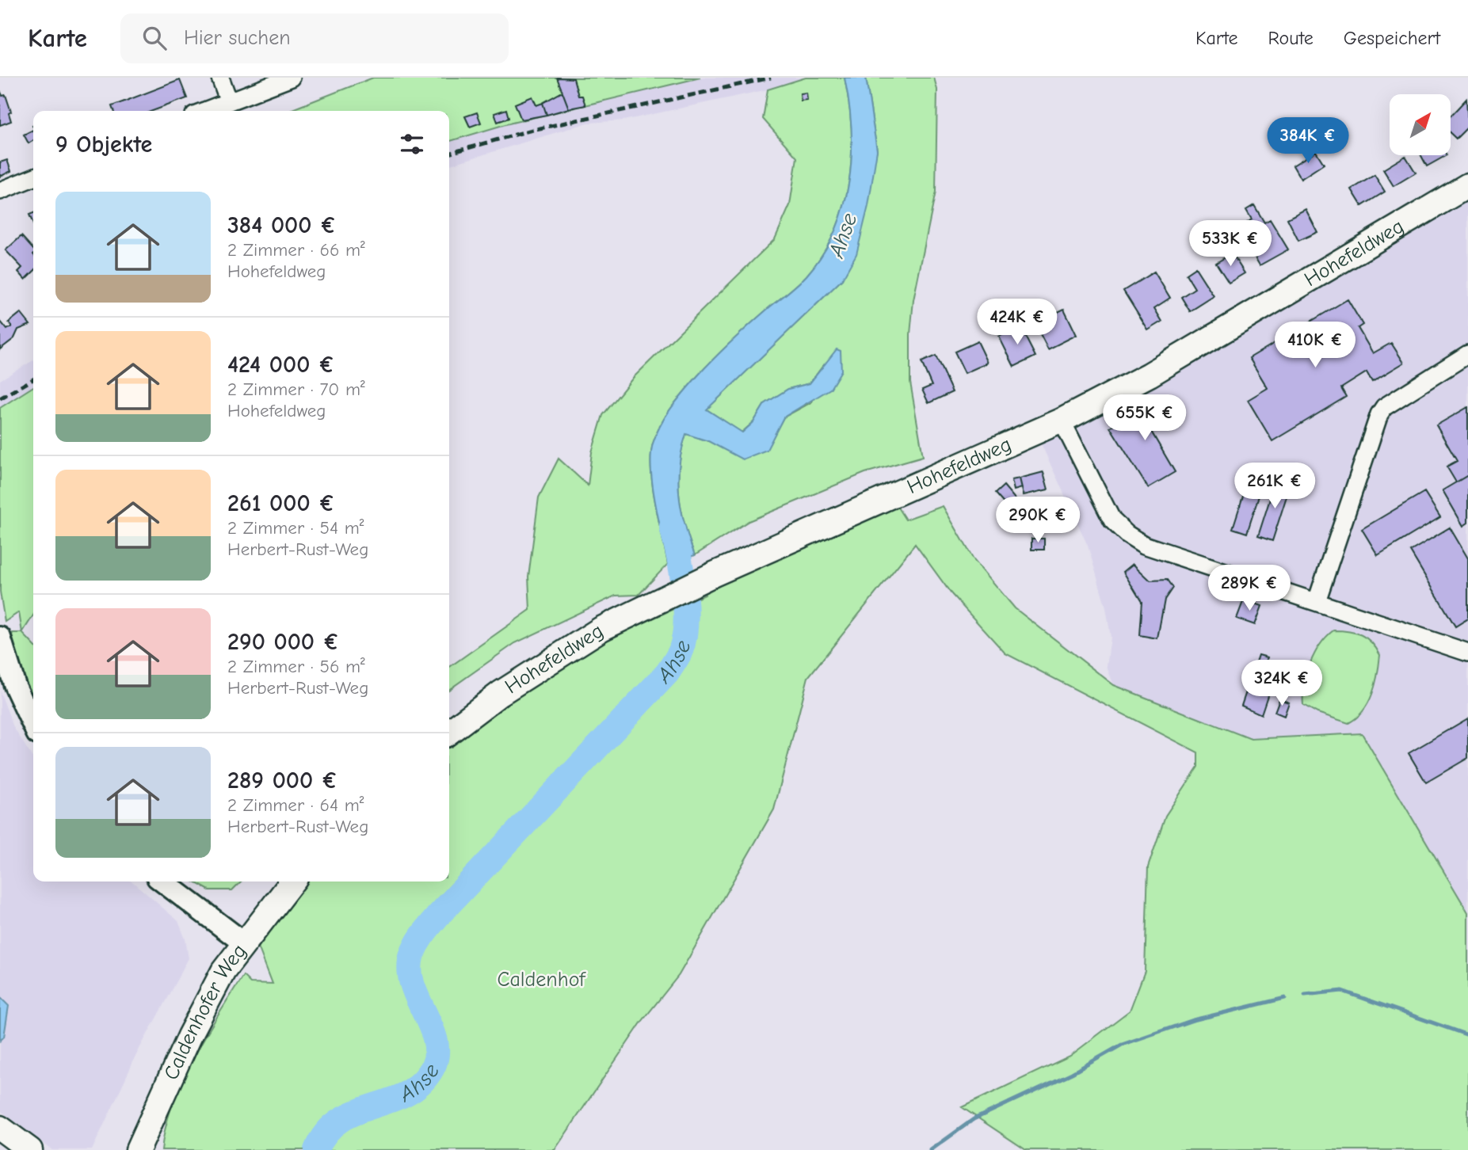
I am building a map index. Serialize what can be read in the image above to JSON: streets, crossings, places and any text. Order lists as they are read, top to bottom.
{
  "streets": {
    "main road": ["Hohefeldweg", "Caldenhofer Weg"]
  },
  "water": ["Ahse"],
  "parks": ["Caldenhof"],
  "north": "top right",
  "page": {
    "header": "Karte",
    "search": "Hier suchen",
    "nav": ["Karte", "Route", "Gespeichert"],
    "heading": "9 Objekte",
    "price": [
      "384K €",
      "533K €",
      "424K €",
      "410K €",
      "655K €",
      "261K €",
      "290K €",
      "289K €",
      "324K €"
    ],
    "list": [
      {
        "name": "384 000 €",
        "note": "2 Zimmer · 66 m² · Hohefeldweg"
      },
      {
        "name": "424 000 €",
        "note": "2 Zimmer · 70 m² · Hohefeldweg"
      },
      {
        "name": "261 000 €",
        "note": "2 Zimmer · 54 m² · Herbert-Rust-Weg"
      },
      {
        "name": "290 000 €",
        "note": "2 Zimmer · 56 m² · Herbert-Rust-Weg"
      },
      {
        "name": "289 000 €",
        "note": "2 Zimmer · 64 m² · Herbert-Rust-Weg"
      }
    ]
  }
}
